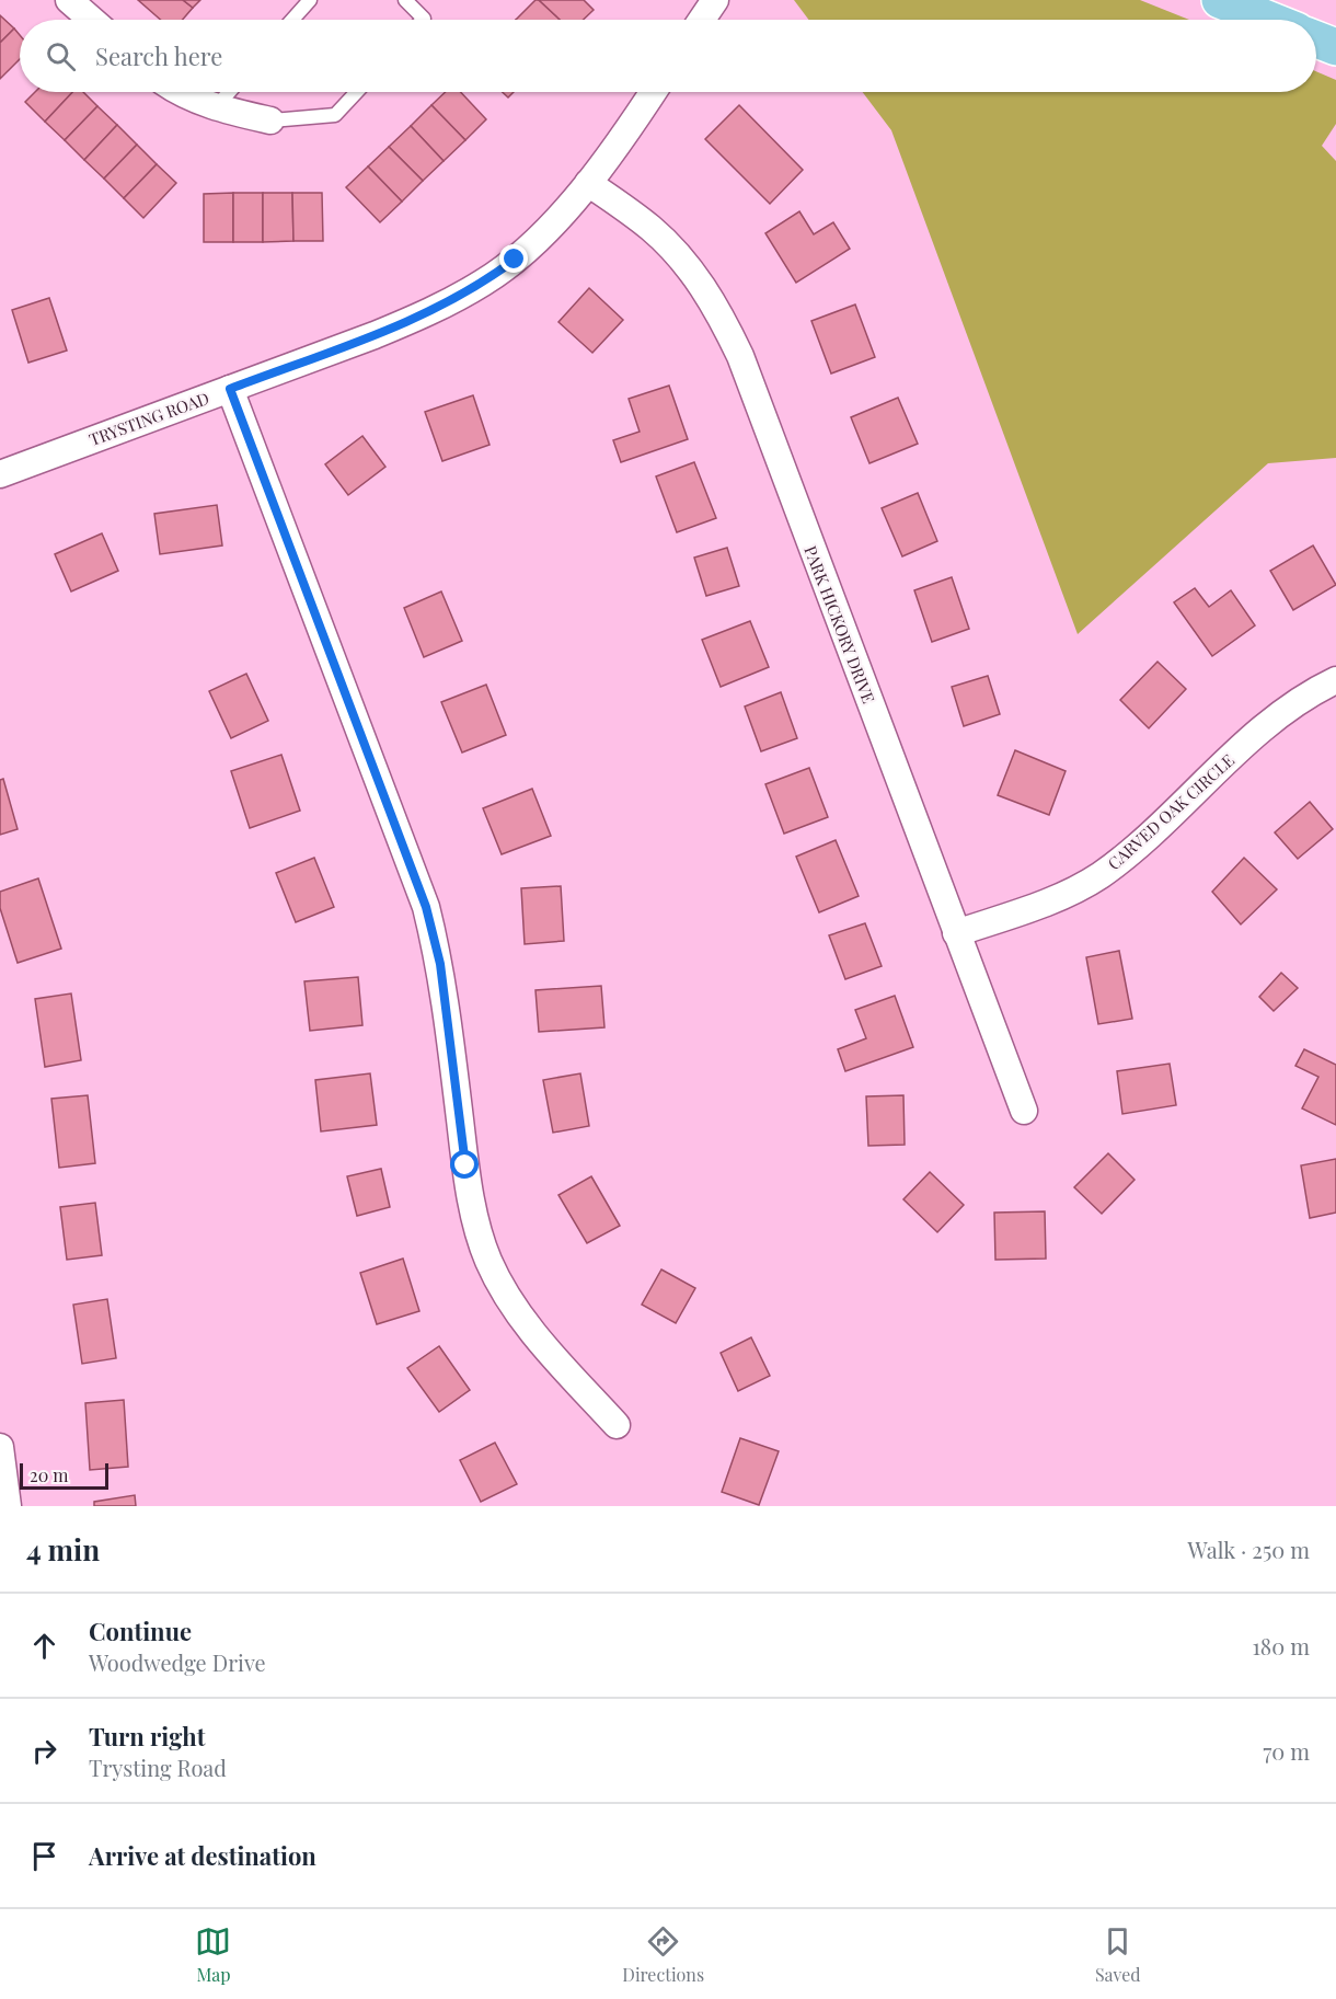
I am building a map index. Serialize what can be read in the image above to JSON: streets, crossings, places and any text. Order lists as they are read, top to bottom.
{
  "streets": {
    "street": ["TRYSTING ROAD", "PARK HICKORY DRIVE", "CARVED OAK CIRCLE"]
  },
  "crossings": [
    ["TRYSTING ROAD", "PARK HICKORY DRIVE"],
    ["PARK HICKORY DRIVE", "CARVED OAK CIRCLE"]
  ],
  "scale_bar": "20 m",
  "page": {
    "search": "Search here",
    "scale": "20 m",
    "heading": ["4 min", "Walk · 250 m"],
    "list": [
      ["Continue", "Woodwedge Drive", "180 m"],
      ["Turn right", "Trysting Road", "70 m"],
      "Arrive at destination"
    ],
    "nav": ["Map", "Directions", "Saved"]
  }
}
